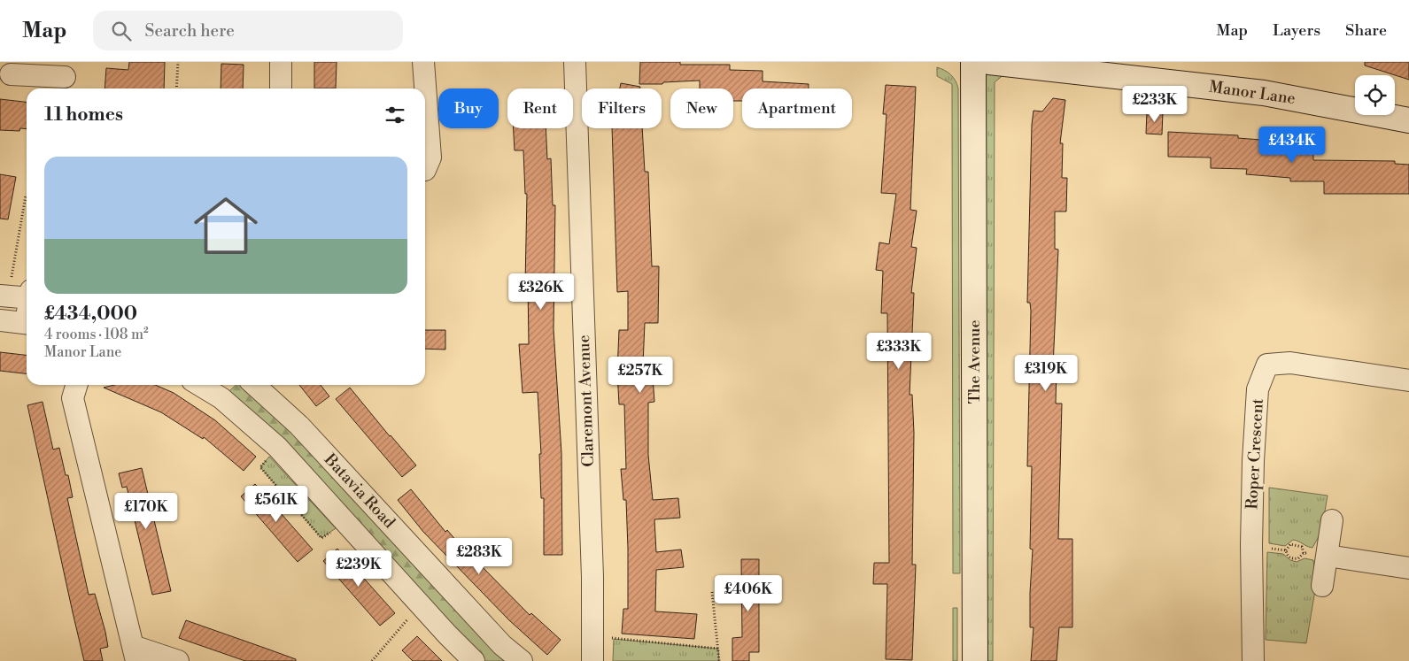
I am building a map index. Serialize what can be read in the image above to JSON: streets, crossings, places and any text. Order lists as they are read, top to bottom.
{
  "streets": {
    "street": [
      "Manor Lane",
      "The Avenue",
      "Claremont Avenue",
      "Roper Crescent",
      "Batavia Road"
    ]
  },
  "page": {
    "header": "Map",
    "search": "Search here",
    "nav": ["Map", "Layers", "Share"],
    "price": [
      "£233K",
      "£434K",
      "£326K",
      "£333K",
      "£319K",
      "£257K",
      "£561K",
      "£170K",
      "£283K",
      "£239K",
      "£406K"
    ],
    "chip": [
      "Buy",
      "Rent",
      "Filters",
      "New",
      "Apartment"
    ],
    "heading": "11 homes",
    "list": [
      {
        "name": "£434,000",
        "note": "4 rooms · 108 m² · Manor Lane"
      }
    ]
  }
}
